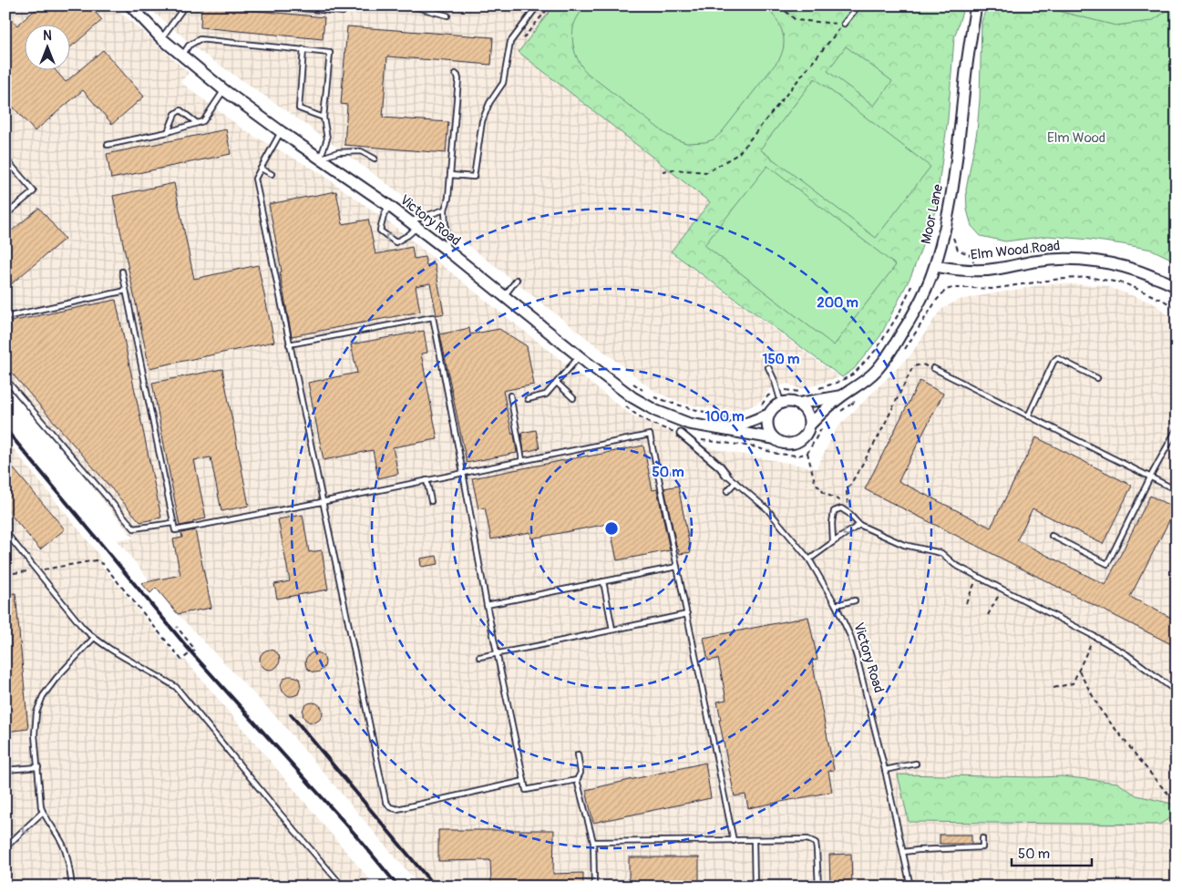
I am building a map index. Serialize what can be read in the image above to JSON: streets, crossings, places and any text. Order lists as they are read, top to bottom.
{
  "streets": {
    "street": ["Moor Lane", "Victory Road", "Elm Wood Road"]
  },
  "crossings": [
    ["Moor Lane", "Victory Road"],
    ["Moor Lane", "Elm Wood Road"]
  ],
  "parks": ["Elm Wood"],
  "scale_bar": "50 m",
  "north": "top",
  "rings": [
    "200 m",
    "150 m",
    "100 m",
    "50 m"
  ]
}
